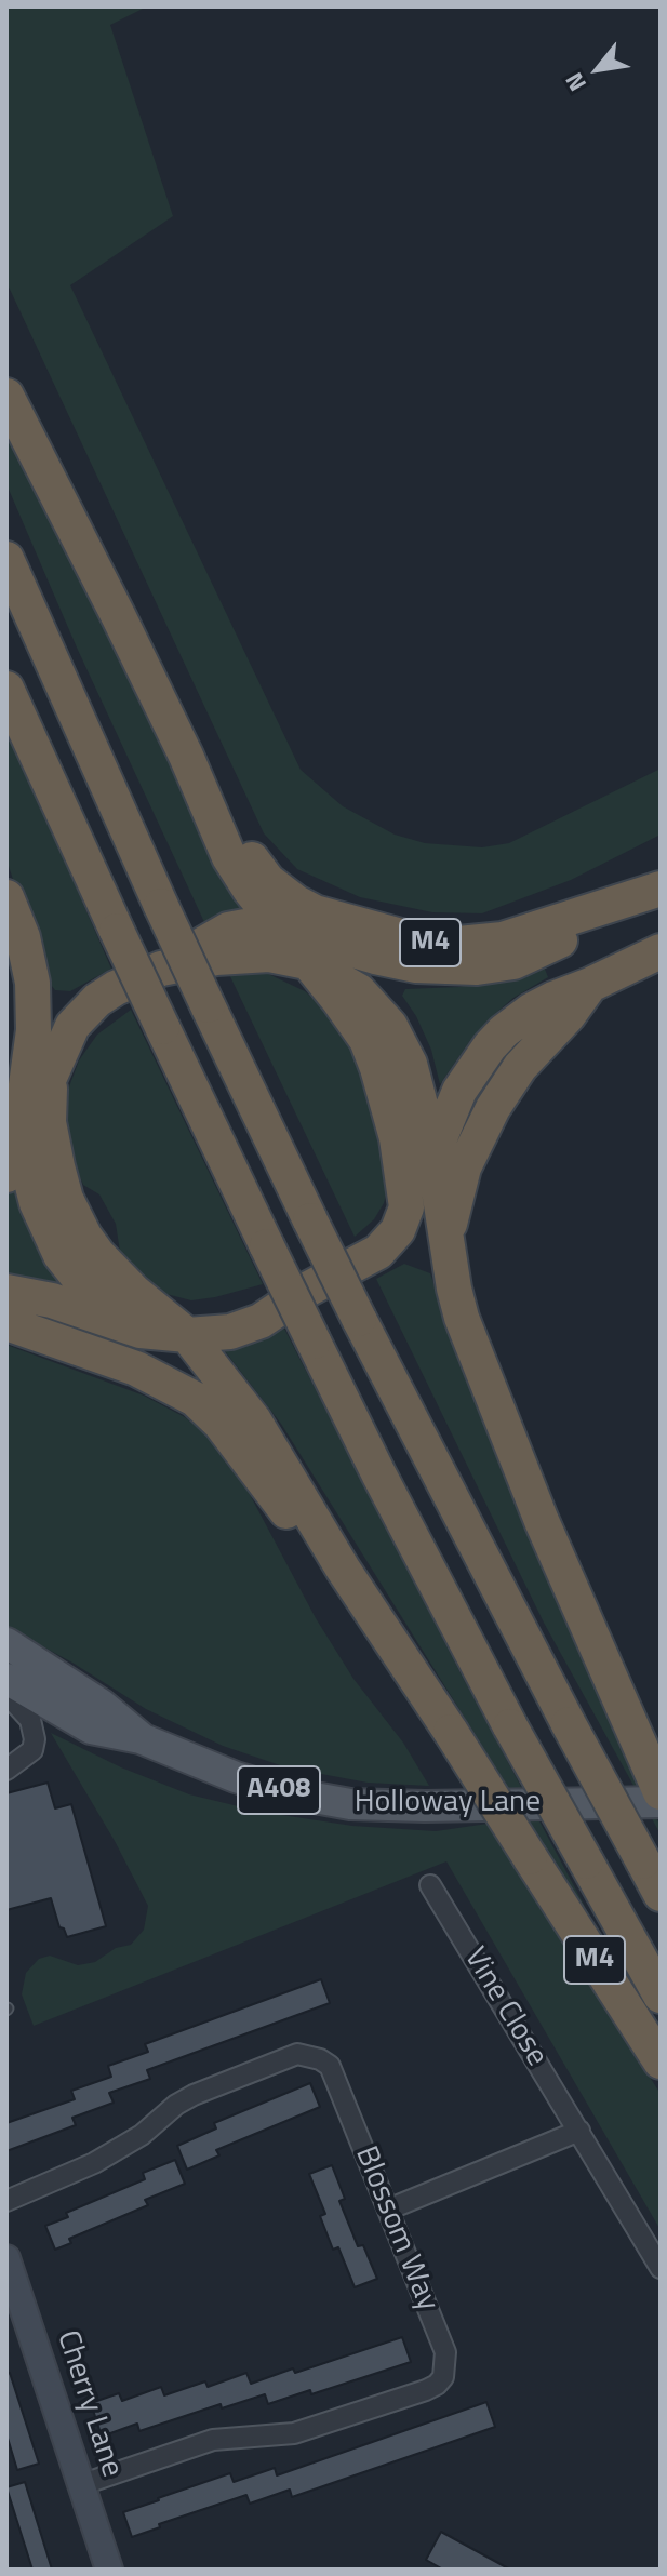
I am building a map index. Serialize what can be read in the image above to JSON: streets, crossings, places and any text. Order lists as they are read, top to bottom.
{
  "streets": {
    "highway": ["M4"],
    "main road": ["A408", "Holloway Lane"],
    "street": ["Vine Close", "Blossom Way", "Cherry Lane"]
  },
  "crossings": [
    ["Blossom Way", "Cherry Lane"]
  ],
  "north": "bottom left"
}
